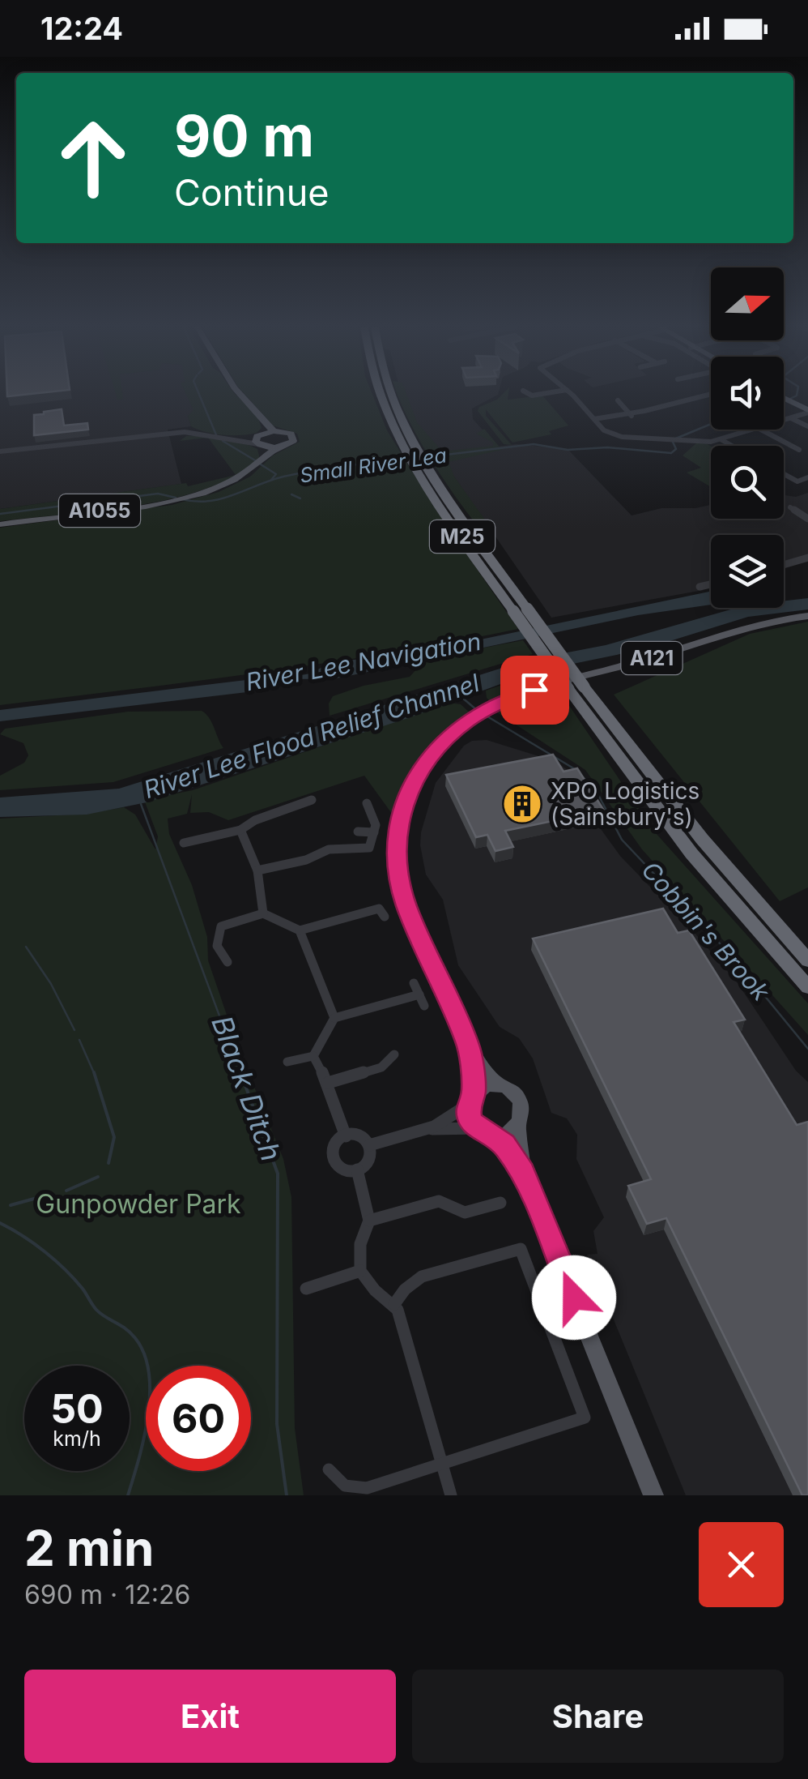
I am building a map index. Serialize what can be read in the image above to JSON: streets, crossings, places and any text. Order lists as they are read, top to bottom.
{
  "streets": {
    "highway": ["M25"],
    "main road": ["A1055", "A121"]
  },
  "water": [
    "Small River Lea",
    "River Lee Navigation",
    "River Lee Flood Relief Channel",
    "Cobbin's Brook",
    "Black Ditch"
  ],
  "parks": ["Gunpowder Park"],
  "places": {
    "building": ["XPO Logistics (Sainsbury's)"]
  },
  "north": "right",
  "page": {
    "status": "12:24",
    "turn": ["90 m", "Continue"],
    "speed": "50 km/h",
    "limit": "60",
    "heading": ["2 min", "690 m · 12:26"],
    "buttons": ["Exit", "Share"]
  }
}
